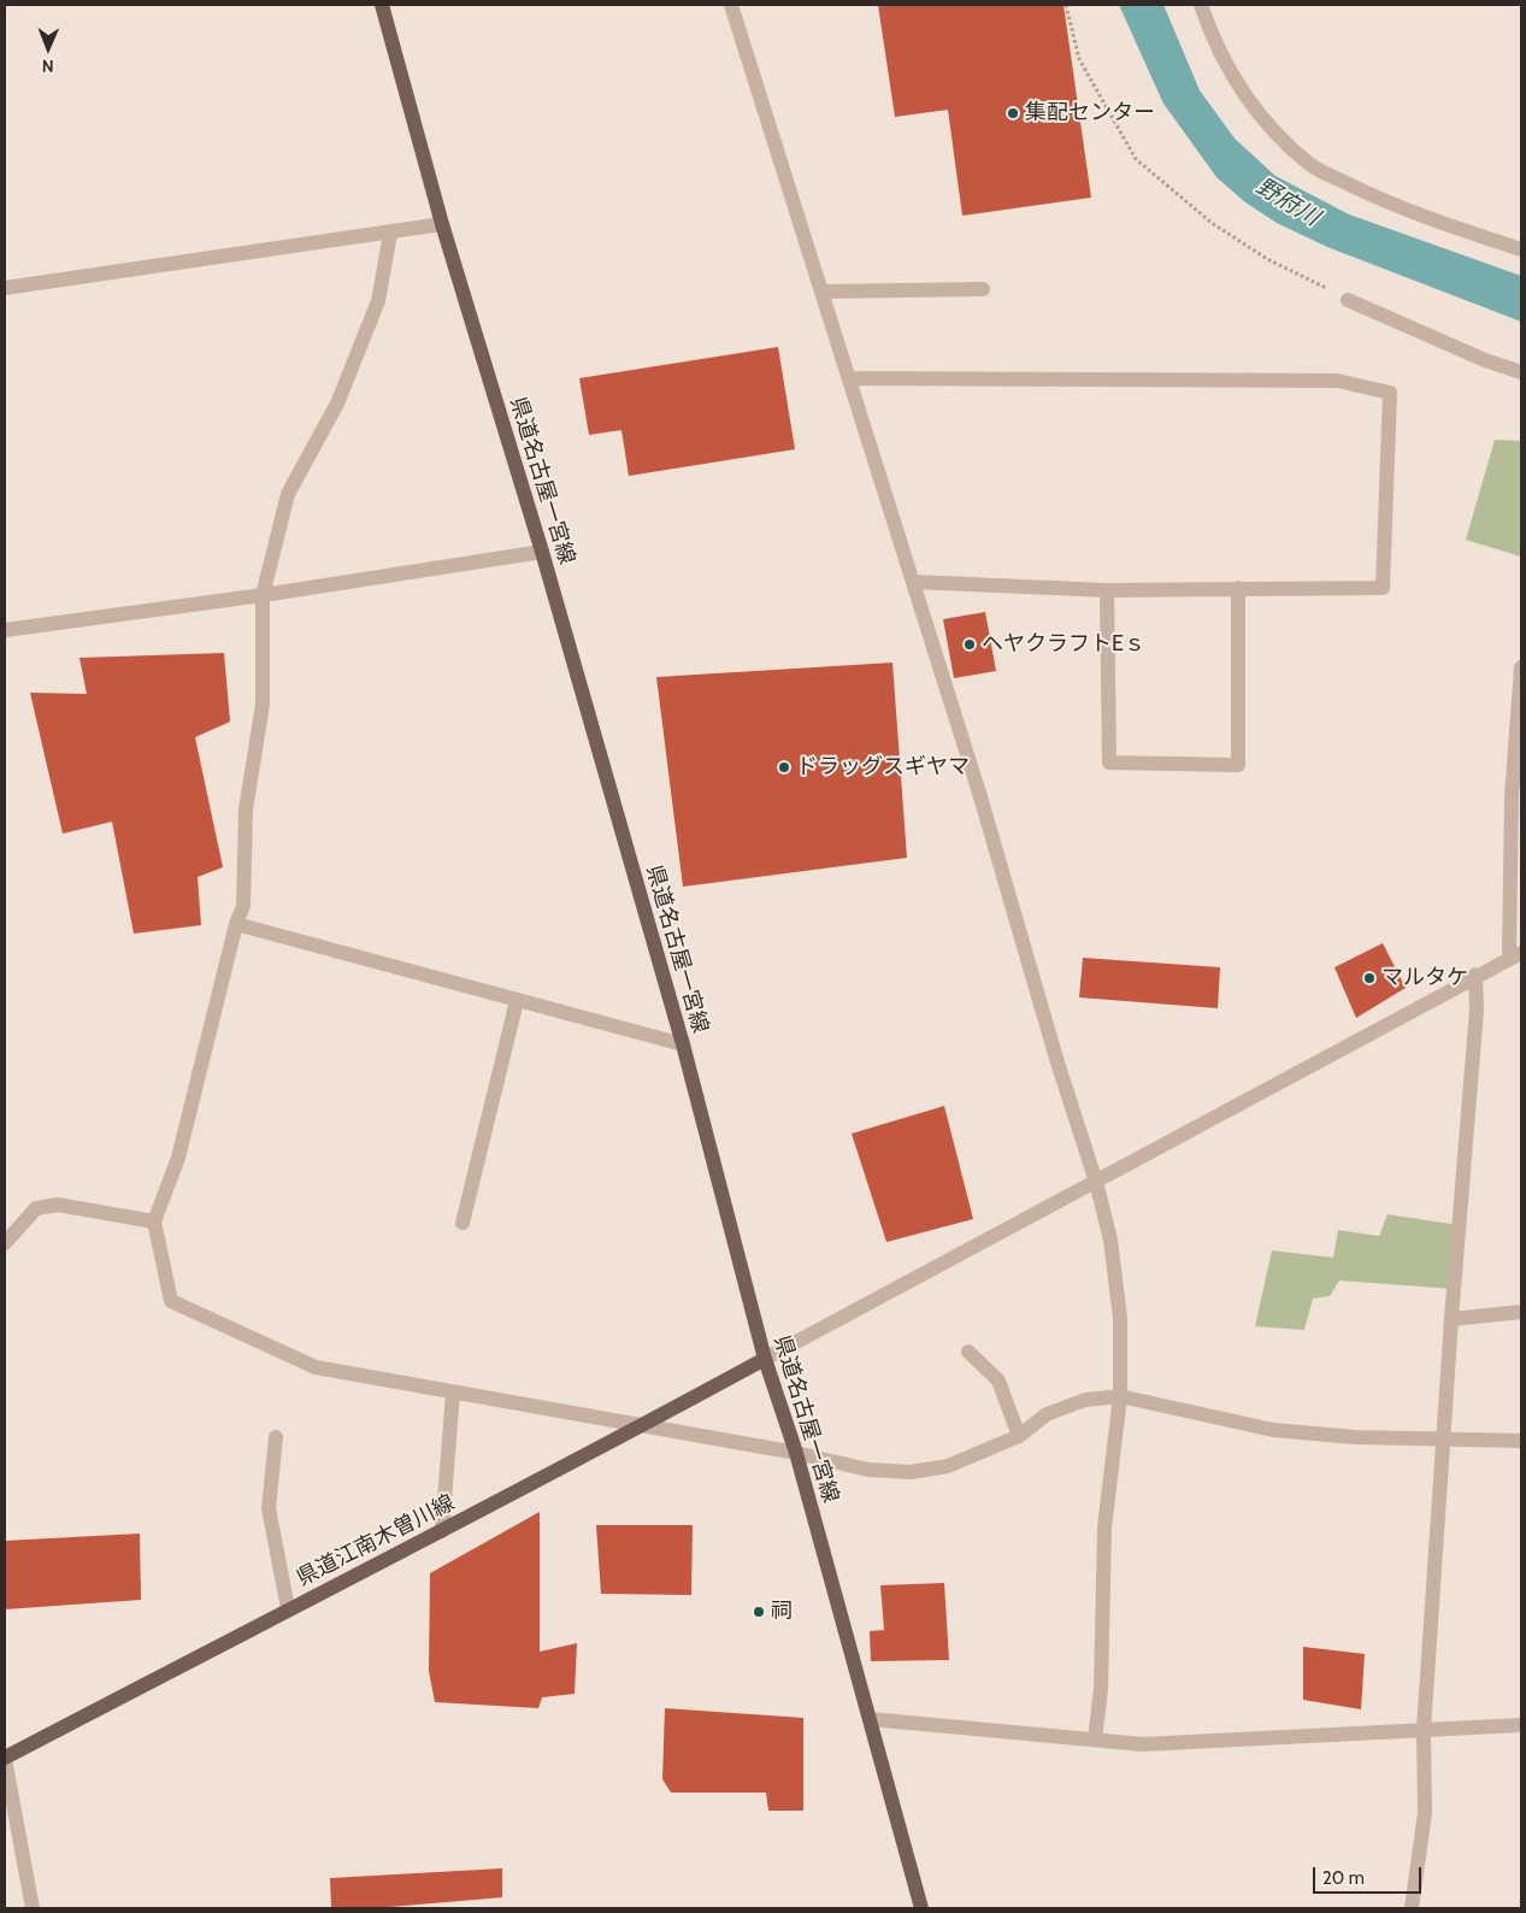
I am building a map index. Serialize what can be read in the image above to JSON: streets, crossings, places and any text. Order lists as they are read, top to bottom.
{
  "streets": {
    "main road": ["県道名古屋一宮線", "県道江南木曽川線"]
  },
  "crossings": [
    ["県道名古屋一宮線", "県道江南木曽川線"]
  ],
  "water": ["野府川"],
  "places": [
    "集配センター",
    "ヘヤクラフトEｓ",
    "ドラッグスギヤマ",
    "マルタケ",
    "祠"
  ],
  "scale_bar": "20 m",
  "north": "bottom"
}
